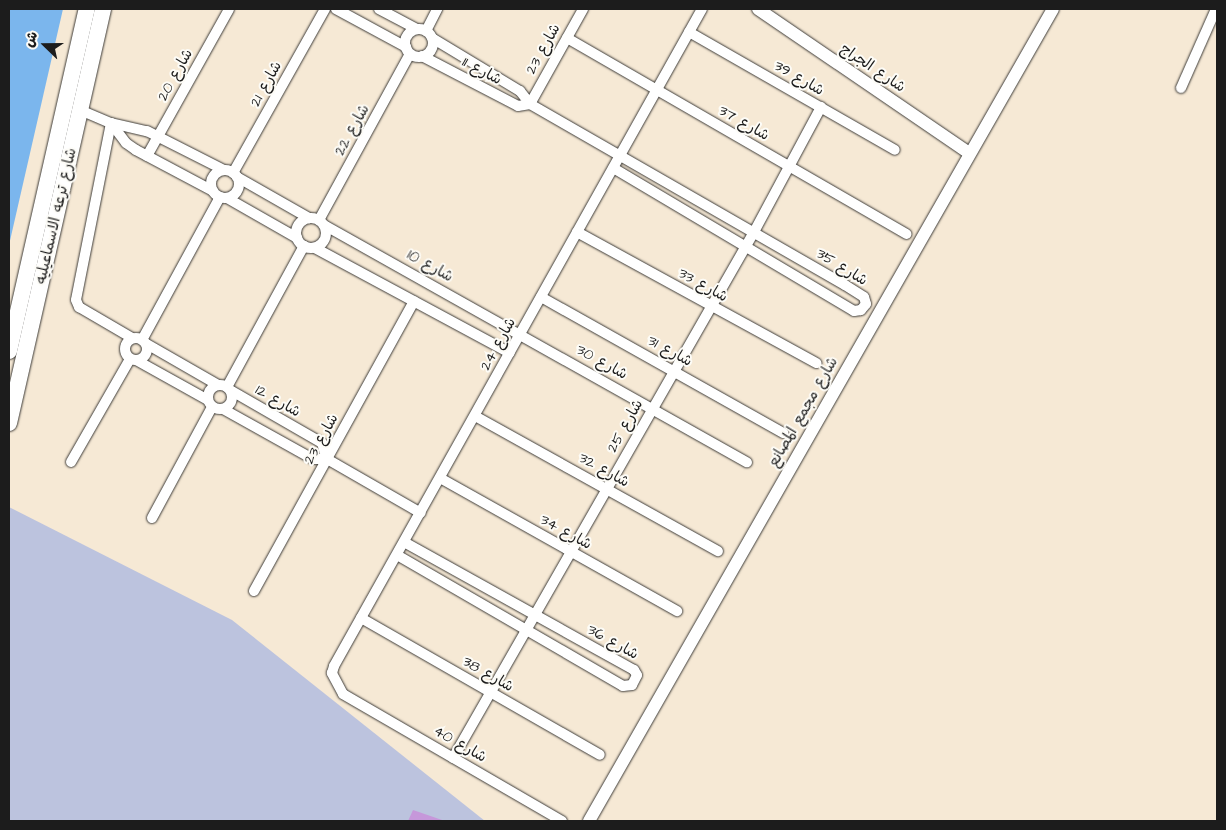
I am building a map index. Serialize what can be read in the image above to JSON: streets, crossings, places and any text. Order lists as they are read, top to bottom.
{
  "streets": {
    "main road": ["شارع ترعه الاسماعيليه"],
    "street": [
      "شارع 23",
      "شارع الجراج",
      "شارع 11",
      "شارع 20",
      "شارع 39",
      "شارع 21",
      "شارع 37",
      "شارع 22",
      "شارع 10",
      "شارع 35",
      "شارع 33",
      "شارع 24",
      "شارع 31",
      "شارع 30",
      "شارع 12",
      "شارع مجمع المصانع",
      "شارع 25",
      "شارع 32",
      "شارع 34",
      "شارع 36",
      "شارع 38",
      "شارع 40"
    ]
  },
  "crossings": [
    ["شارع 23", "شارع 11"],
    ["شارع 23", "شارع 37"],
    ["شارع 23", "شارع 12"],
    ["شارع الجراج", "شارع مجمع المصانع"],
    ["شارع 11", "شارع 22"],
    ["شارع 11", "شارع 35"],
    ["شارع 11", "شارع 24"],
    ["شارع 20", "شارع 10"],
    ["شارع 39", "شارع 24"],
    ["شارع 39", "شارع 25"],
    ["شارع 21", "شارع 10"],
    ["شارع 37", "شارع 24"],
    ["شارع 37", "شارع 25"],
    ["شارع 22", "شارع 10"],
    ["شارع ترعه الاسماعيليه", "شارع 10"],
    ["شارع 10", "شارع 24"],
    ["شارع 10", "شارع 30"],
    ["شارع 10", "شارع 12"],
    ["شارع 35", "شارع 24"],
    ["شارع 35", "شارع 25"],
    ["شارع 33", "شارع 24"],
    ["شارع 33", "شارع 25"],
    ["شارع 24", "شارع 31"],
    ["شارع 24", "شارع 30"],
    ["شارع 24", "شارع 12"],
    ["شارع 24", "شارع 32"],
    ["شارع 24", "شارع 34"],
    ["شارع 24", "شارع 36"],
    ["شارع 24", "شارع 38"],
    ["شارع 24", "شارع 40"],
    ["شارع 31", "شارع 25"],
    ["شارع 30", "شارع 25"],
    ["شارع 25", "شارع 32"],
    ["شارع 25", "شارع 34"],
    ["شارع 25", "شارع 36"],
    ["شارع 25", "شارع 38"],
    ["شارع 25", "شارع 40"]
  ],
  "north": "left"
}
